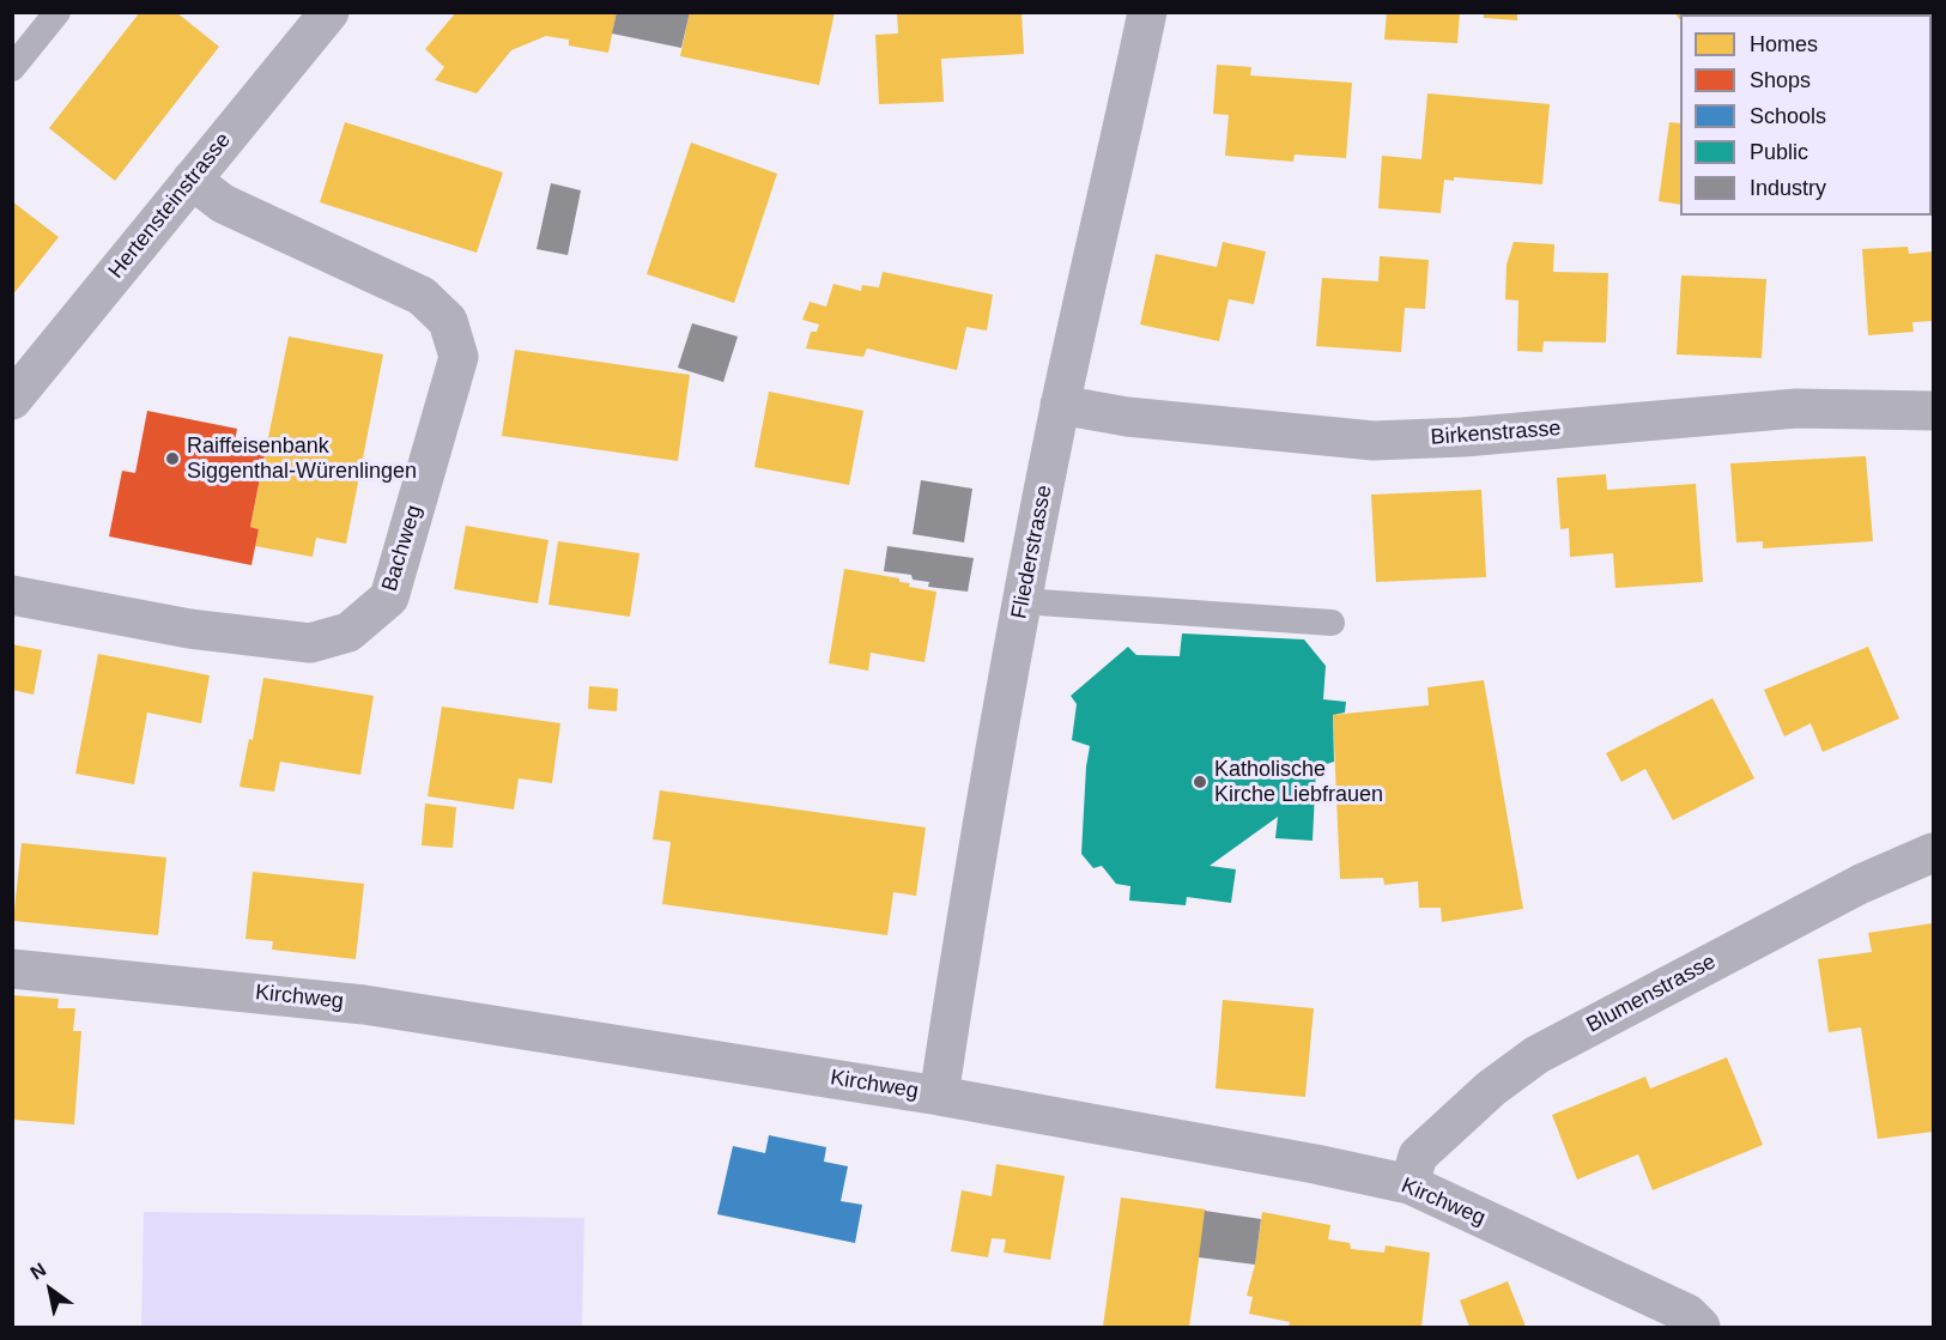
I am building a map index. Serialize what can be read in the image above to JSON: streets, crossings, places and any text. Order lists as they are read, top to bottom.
{
  "streets": {
    "street": [
      "Hertensteinstrasse",
      "Birkenstrasse",
      "Bachweg",
      "Fliederstrasse",
      "Blumenstrasse",
      "Kirchweg"
    ]
  },
  "crossings": [
    ["Hertensteinstrasse", "Bachweg"],
    ["Birkenstrasse", "Fliederstrasse"],
    ["Fliederstrasse", "Kirchweg"],
    ["Blumenstrasse", "Kirchweg"]
  ],
  "places": ["Raiffeisenbank Siggenthal-Würenlingen", "Katholische Kirche Liebfrauen"],
  "legend": [
    "Homes",
    "Shops",
    "Schools",
    "Public",
    "Industry"
  ],
  "north": "top left"
}
